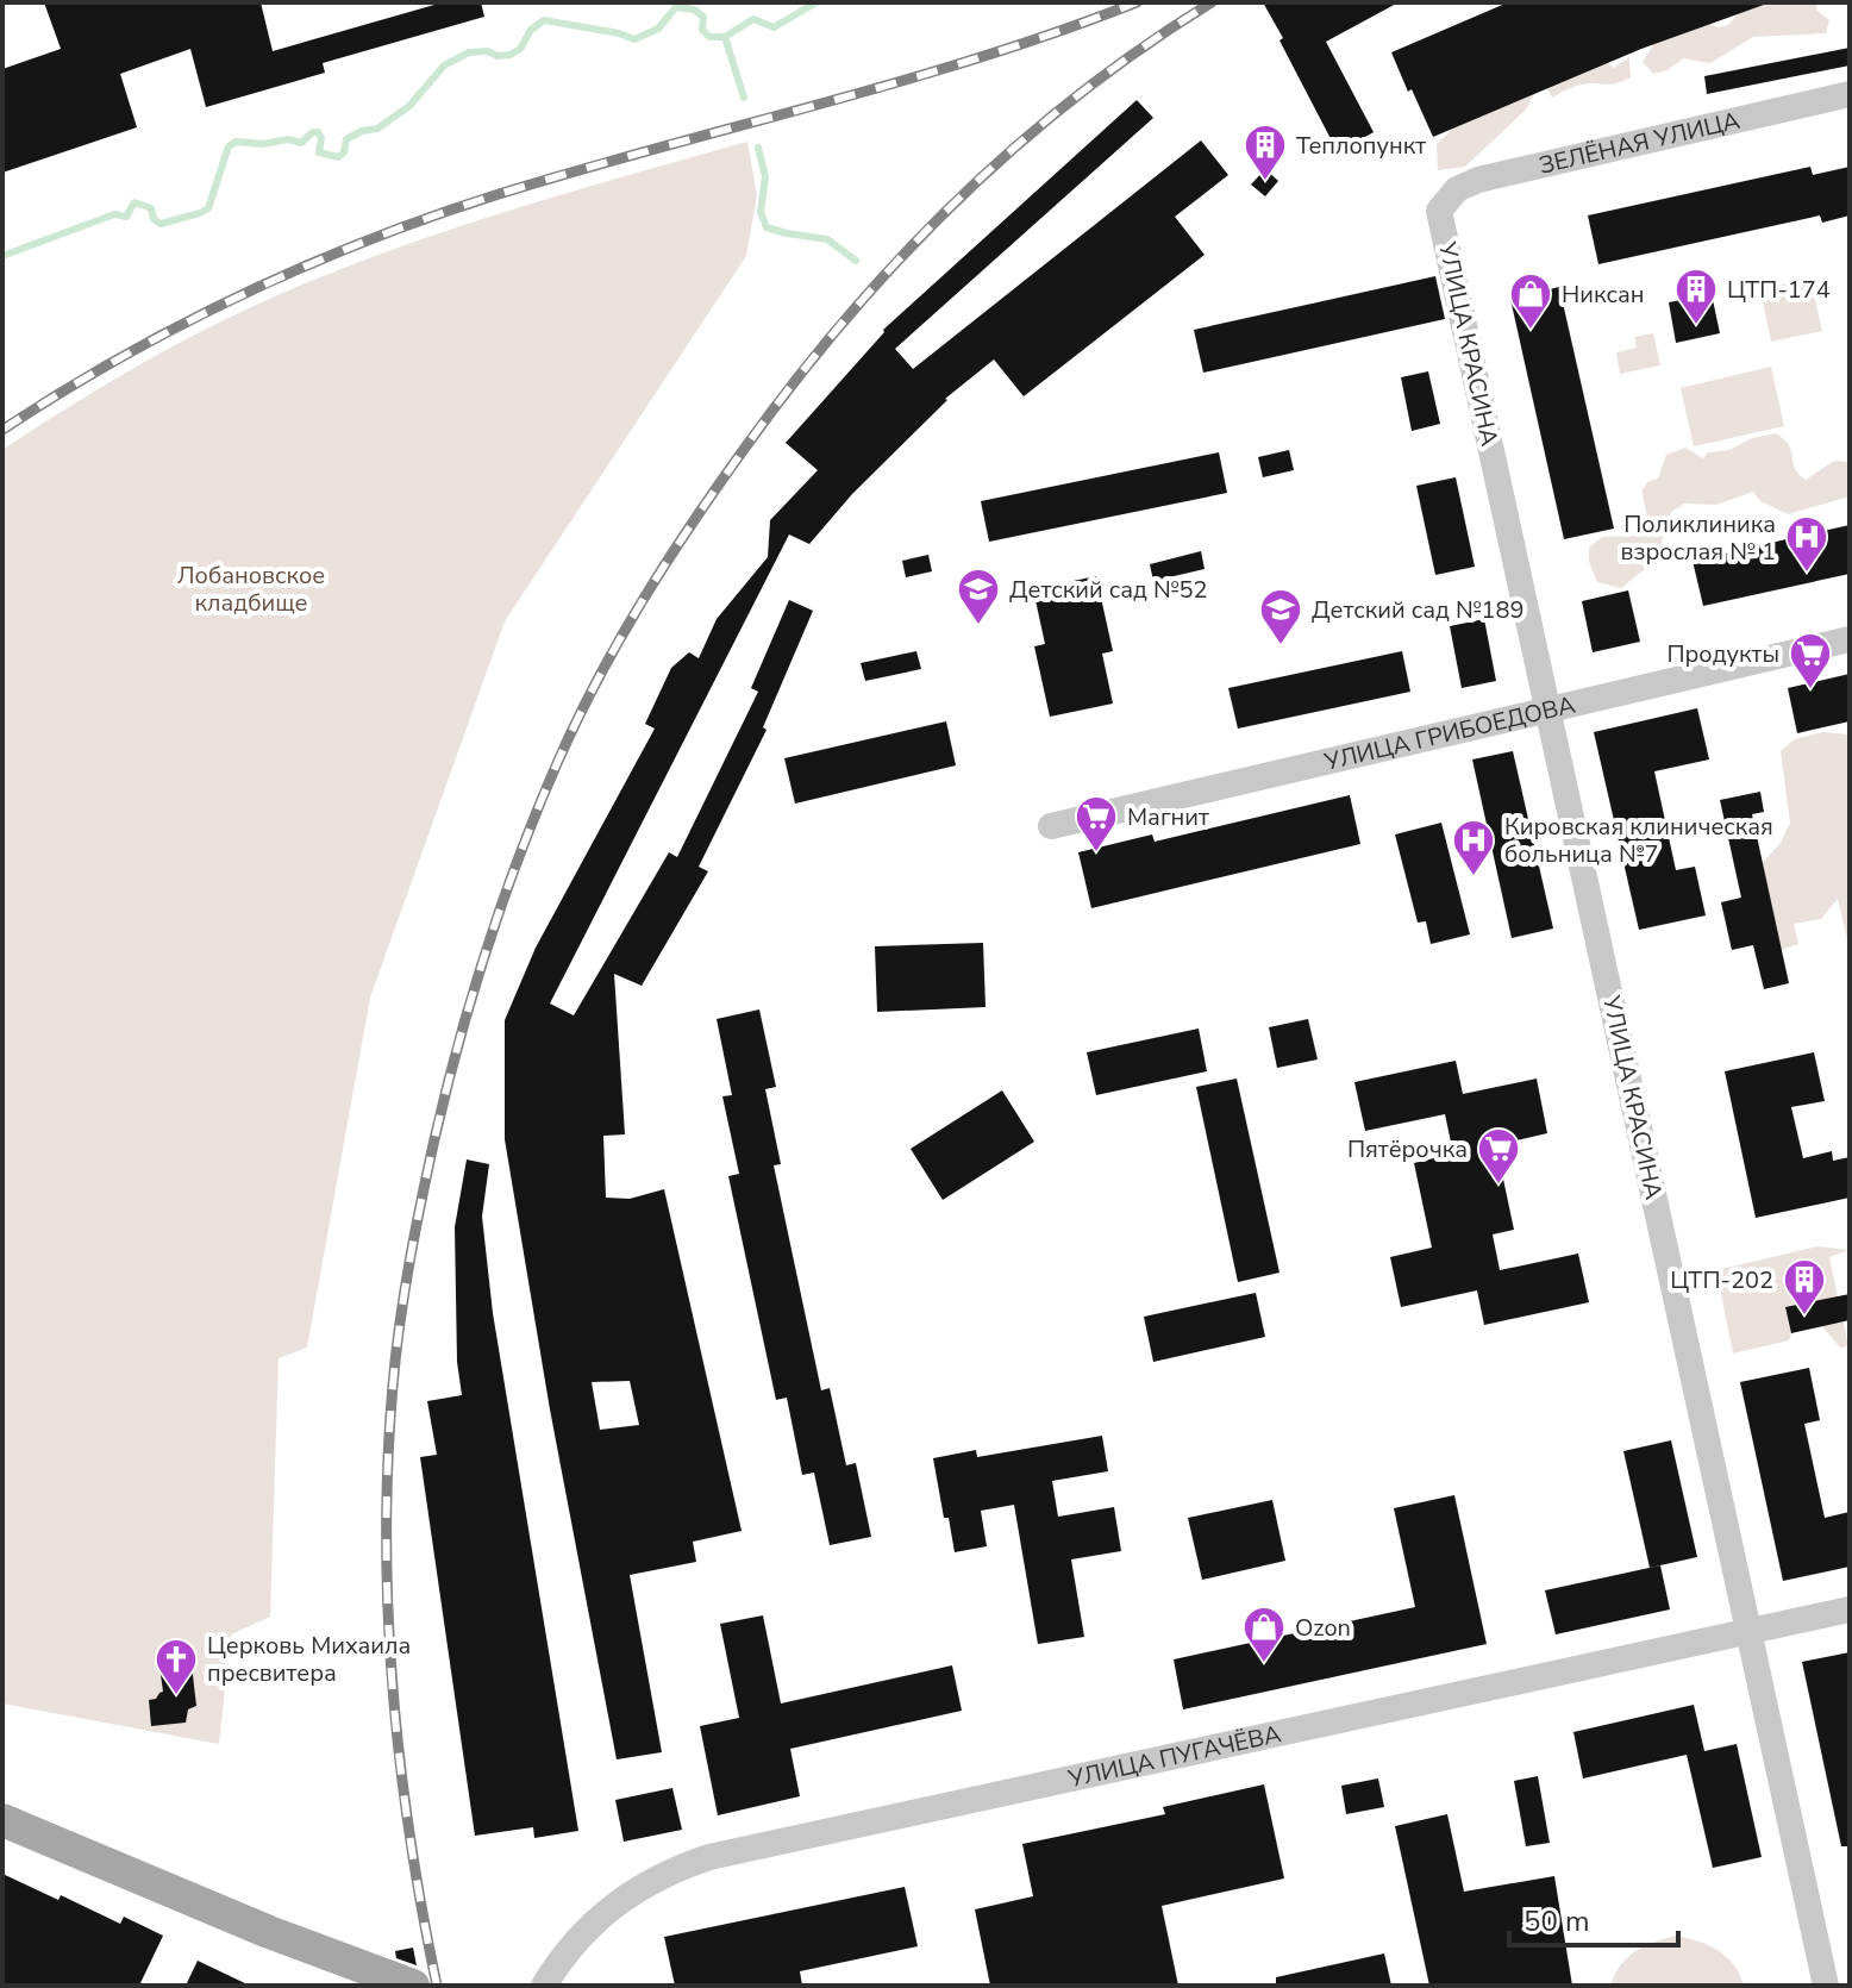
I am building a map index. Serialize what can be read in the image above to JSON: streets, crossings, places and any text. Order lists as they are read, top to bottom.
{
  "streets": {
    "street": [
      "ЗЕЛЁНАЯ УЛИЦА",
      "УЛИЦА КРАСИНА",
      "УЛИЦА ГРИБОЕДОВА",
      "УЛИЦА ПУГАЧЁВА"
    ]
  },
  "crossings": [
    ["ЗЕЛЁНАЯ УЛИЦА", "УЛИЦА КРАСИНА"],
    ["УЛИЦА КРАСИНА", "УЛИЦА ГРИБОЕДОВА"],
    ["УЛИЦА КРАСИНА", "УЛИЦА ПУГАЧЁВА"]
  ],
  "parks": ["Лобановское кладбище"],
  "places": {
    "building": ["Теплопункт", "ЦТП-174", "ЦТП-202"],
    "shop": ["Никсан", "Ozon"],
    "hospital": ["Поликлиника взрослая № 1", "Кировская клиническая больница №7"],
    "school or university": ["Детский сад №52", "Детский сад №189"],
    "supermarket": ["Продукты", "Магнит", "Пятёрочка"],
    "church": ["Церковь Михаила пресвитера"]
  },
  "scale_bar": "50 m"
}
